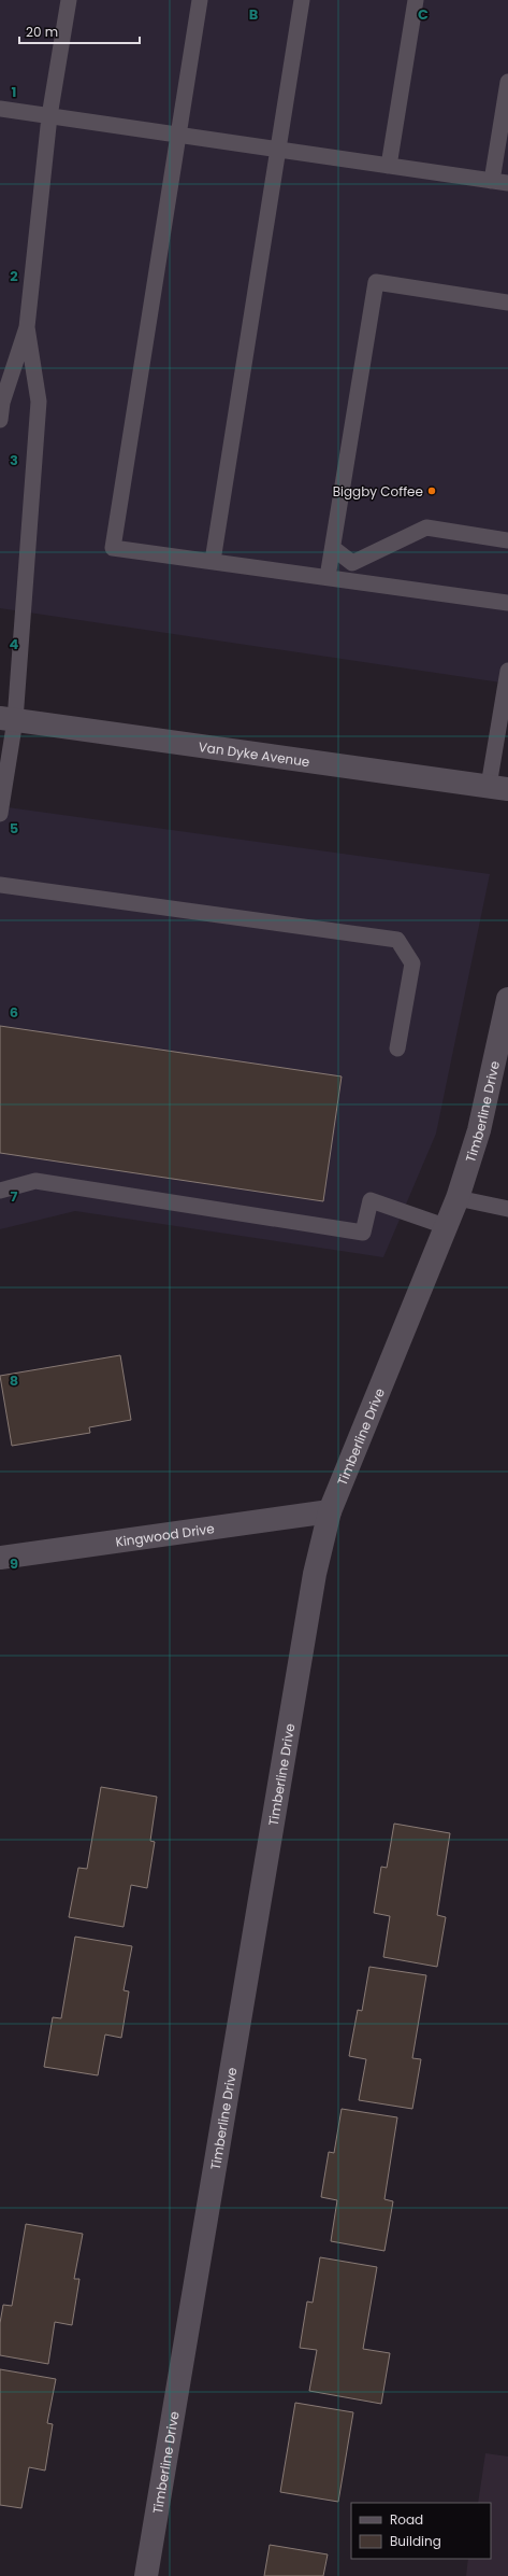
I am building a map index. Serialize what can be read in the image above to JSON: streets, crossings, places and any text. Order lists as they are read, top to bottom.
{
  "streets": {
    "street": ["Van Dyke Avenue", "Timberline Drive", "Kingwood Drive"]
  },
  "crossings": [
    ["Timberline Drive", "Kingwood Drive"]
  ],
  "places": ["Biggby Coffee"],
  "legend": ["Road", "Building"],
  "scale_bar": "20 m",
  "grid": {
    "columns": ["B", "C"],
    "rows": [
      "1",
      "2",
      "3",
      "4",
      "5",
      "6",
      "7",
      "8",
      "9"
    ]
  }
}
